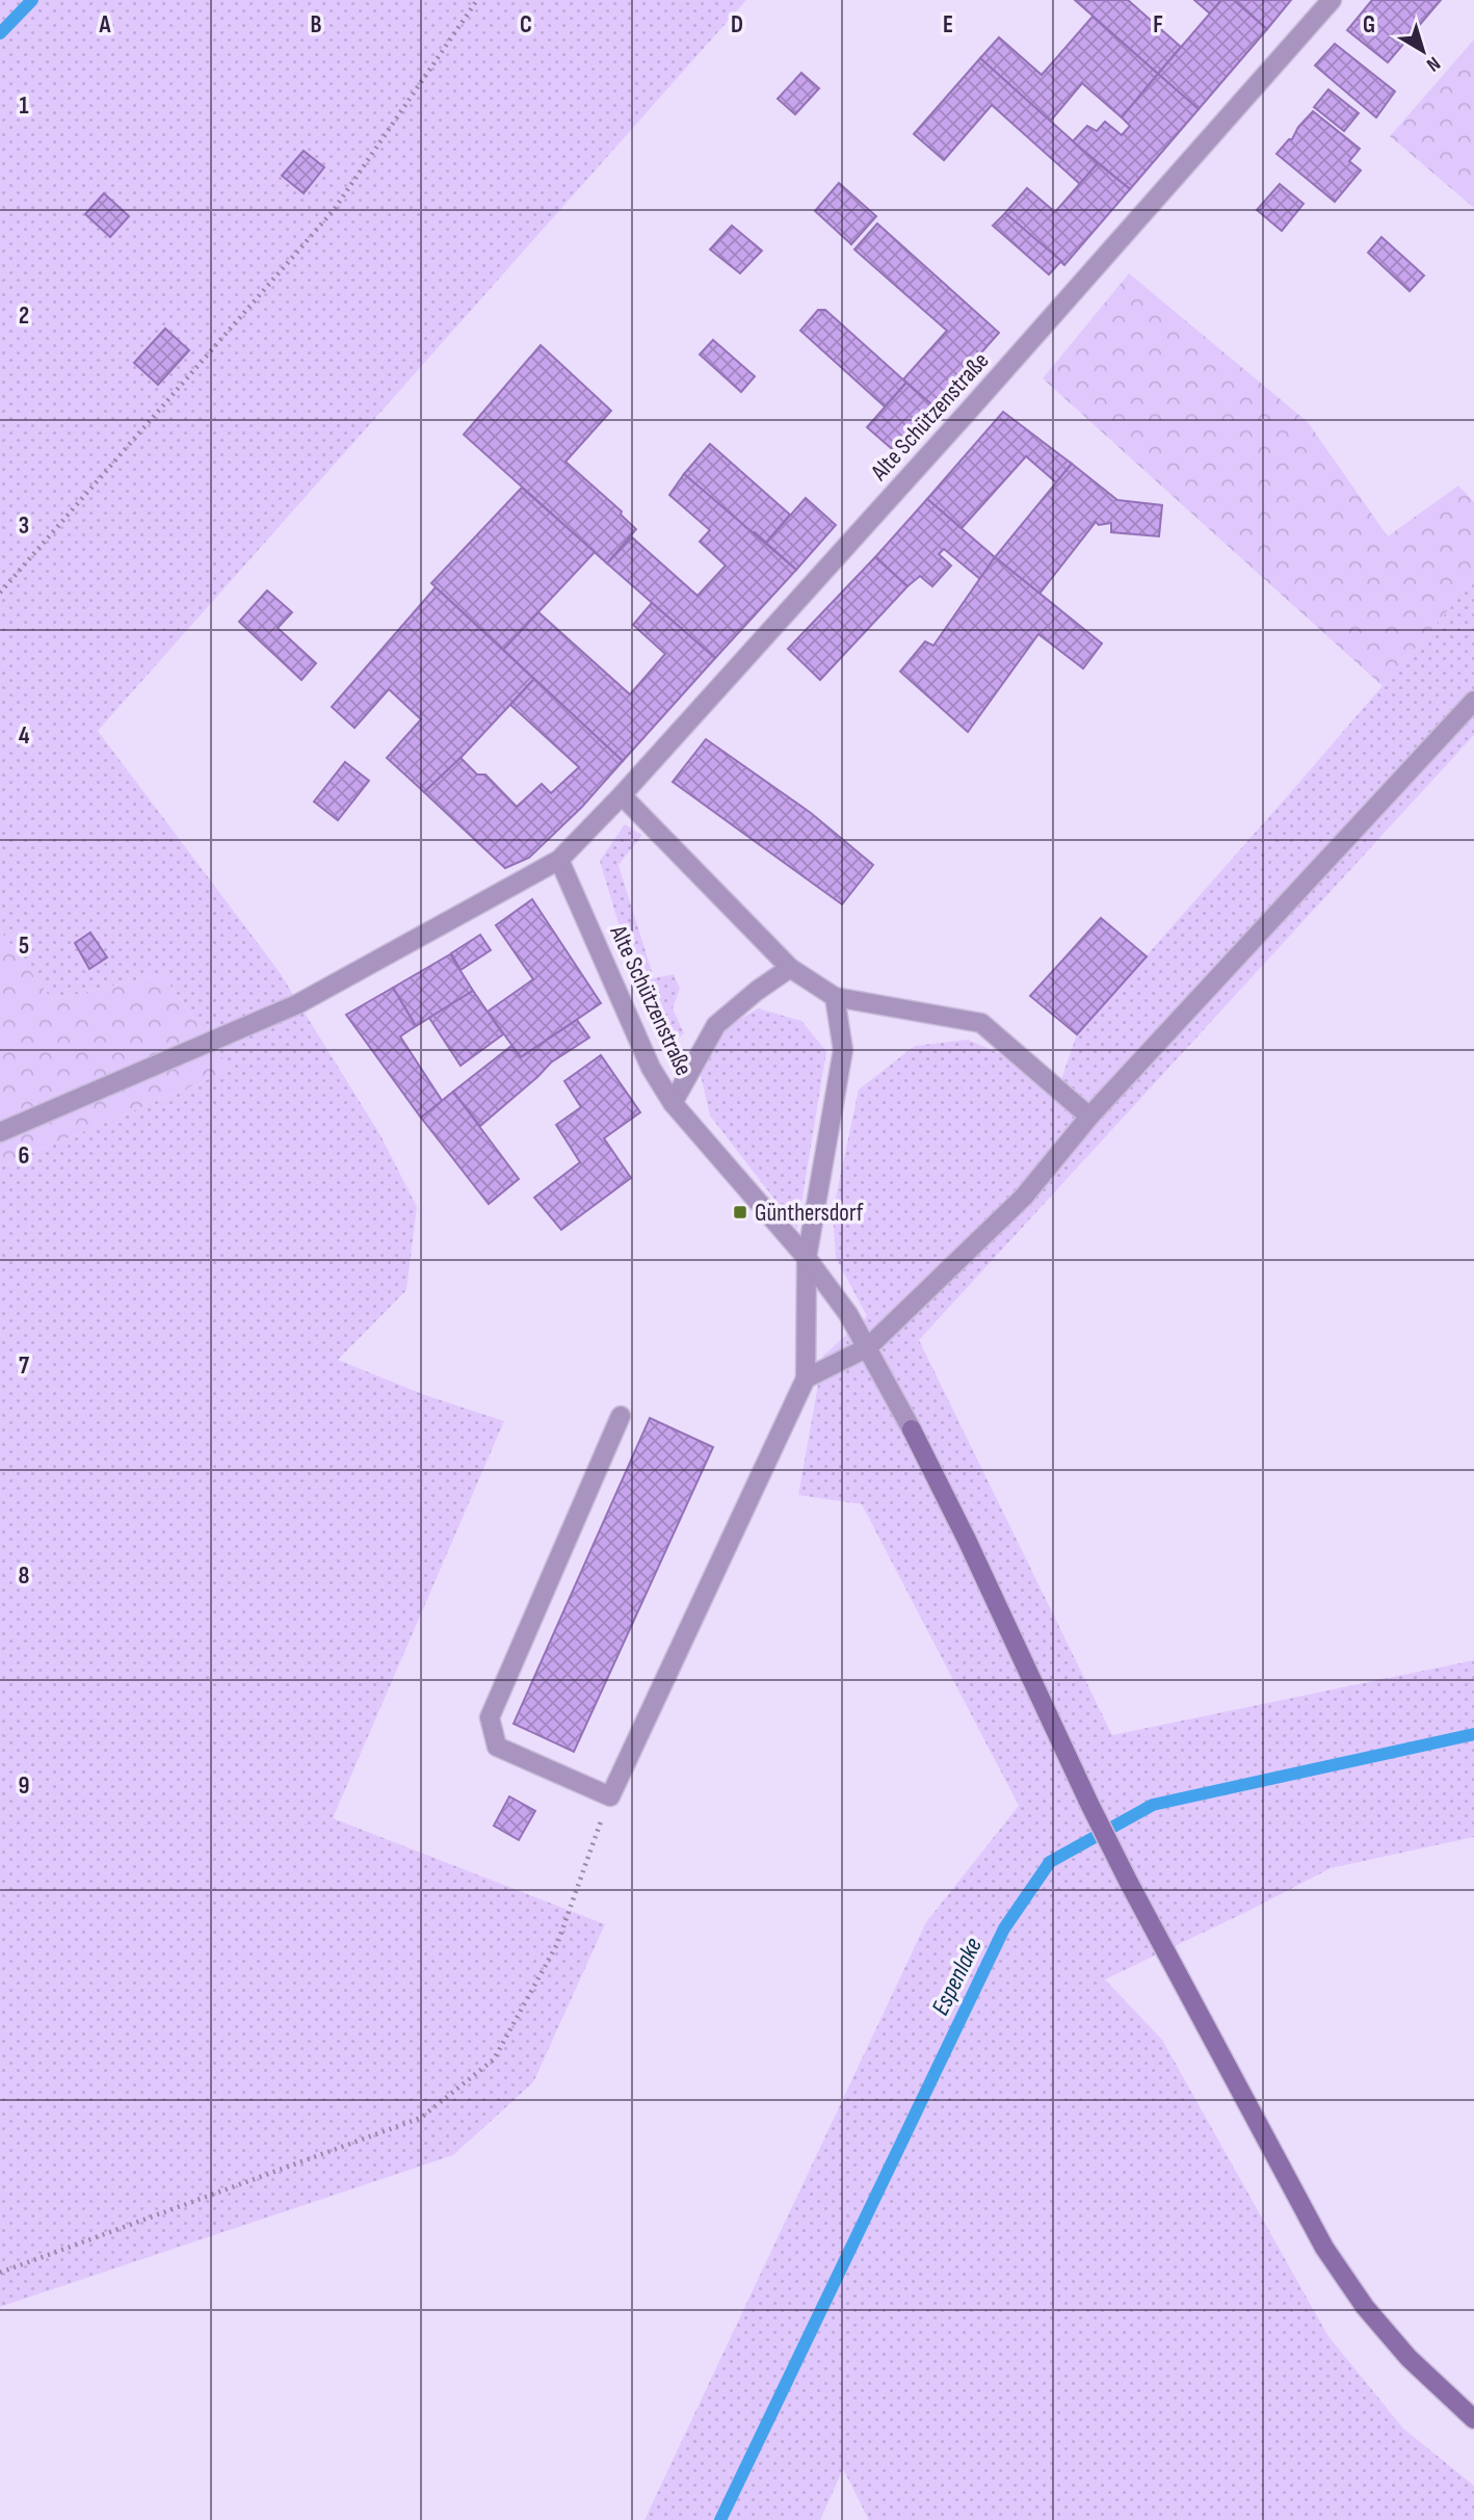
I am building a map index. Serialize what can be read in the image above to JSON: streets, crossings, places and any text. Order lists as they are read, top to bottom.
{
  "streets": {
    "street": ["Alte Schützenstraße"]
  },
  "water": ["Espenlake"],
  "places": {
    "transit": ["Günthersdorf"]
  },
  "north": "bottom right",
  "grid": {
    "columns": [
      "A",
      "B",
      "C",
      "D",
      "E",
      "F",
      "G"
    ],
    "rows": [
      "1",
      "2",
      "3",
      "4",
      "5",
      "6",
      "7",
      "8",
      "9"
    ]
  }
}
